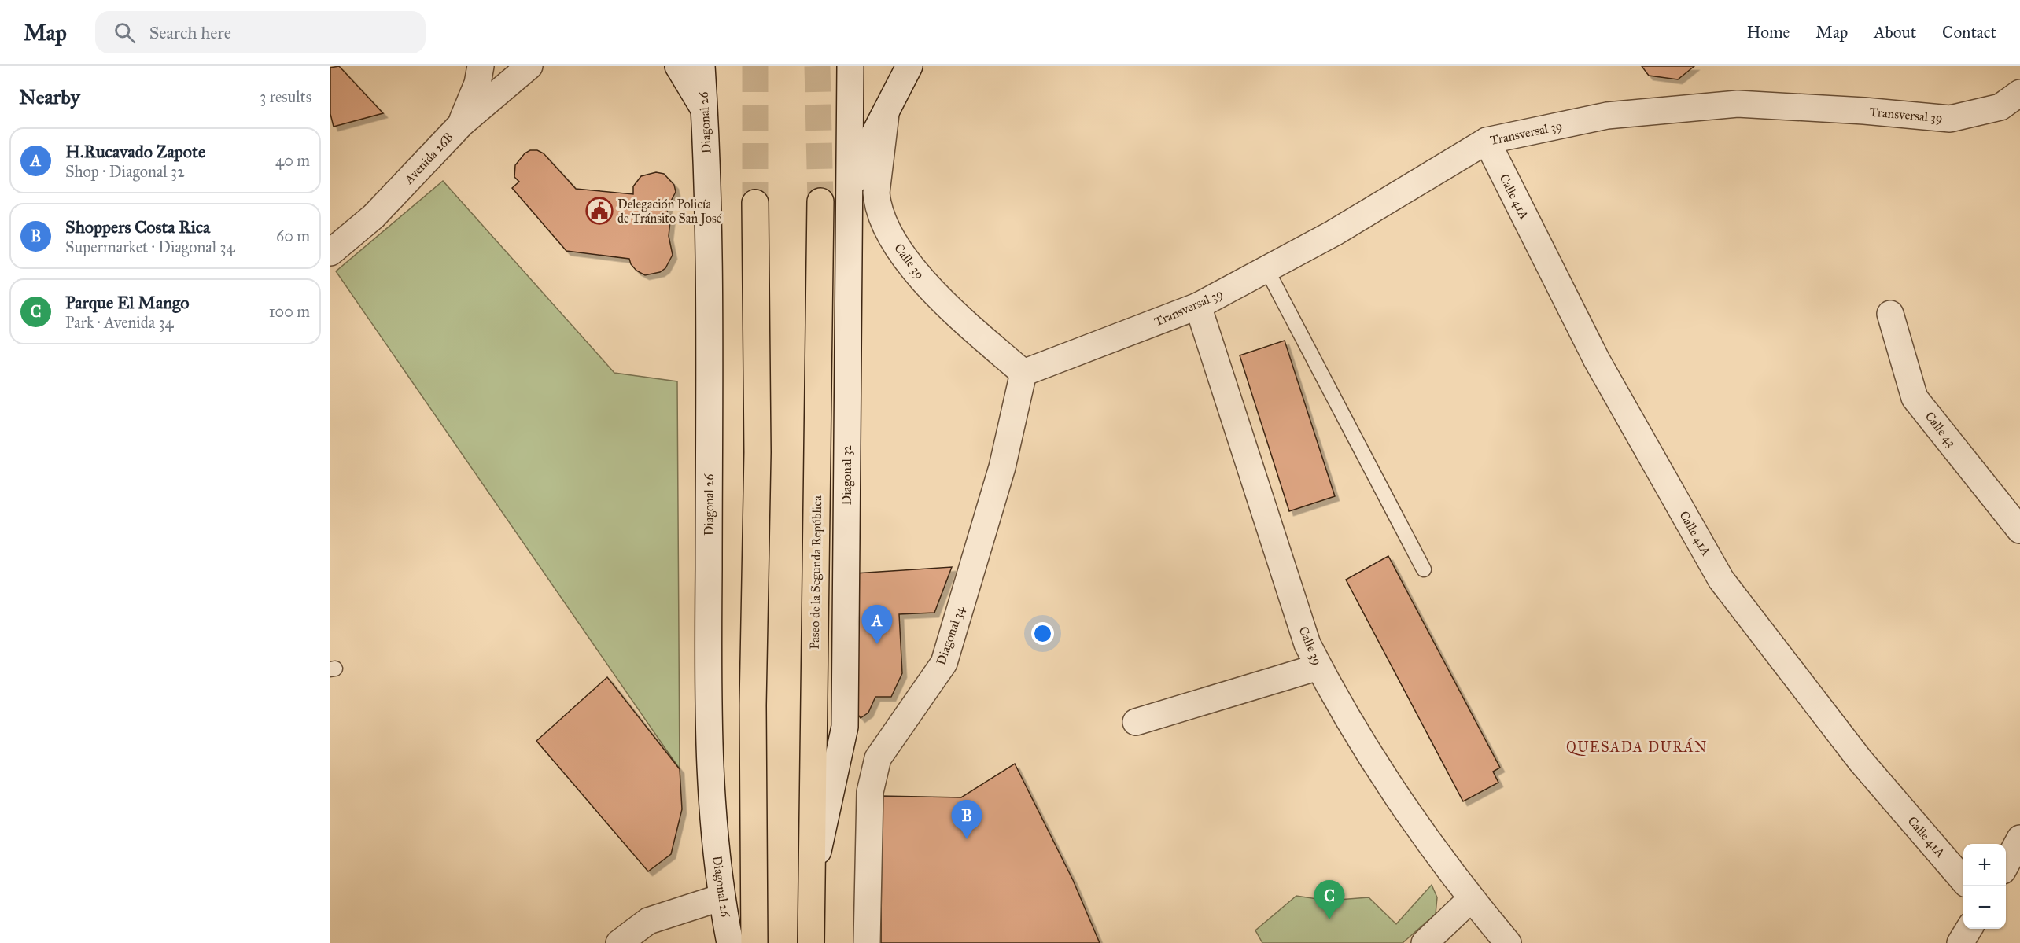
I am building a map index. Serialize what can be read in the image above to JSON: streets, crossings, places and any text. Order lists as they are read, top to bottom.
{
  "streets": {
    "highway": ["Paseo de la Segunda República"],
    "street": [
      "Transversal 39",
      "Diagonal 26",
      "Avenida 26B",
      "Calle 41A",
      "Calle 39",
      "Calle 43",
      "Diagonal 32",
      "Diagonal 34"
    ]
  },
  "crossings": [
    ["Transversal 39", "Calle 41A"],
    ["Transversal 39", "Calle 39"],
    ["Transversal 39", "Diagonal 34"],
    ["Calle 39", "Diagonal 34"],
    ["Diagonal 32", "Paseo de la Segunda República"]
  ],
  "districts": ["QUESADA DURÁN"],
  "places": {
    "public building": ["Delegación Policía de Tránsito San José"]
  },
  "page": {
    "header": "Map",
    "search": "Search here",
    "nav": [
      "Home",
      "Map",
      "About",
      "Contact"
    ],
    "heading": ["Nearby", "3 results"],
    "list": [
      {
        "mark": "A",
        "name": "H.Rucavado Zapote",
        "note": "Shop · Diagonal 32",
        "value": "40 m"
      },
      {
        "mark": "B",
        "name": "Shoppers Costa Rica",
        "note": "Supermarket · Diagonal 34",
        "value": "60 m"
      },
      {
        "mark": "C",
        "name": "Parque El Mango",
        "note": "Park · Avenida 34",
        "value": "100 m"
      }
    ],
    "pins": ["A", "B", "C"],
    "map_buttons": ["+", "−"]
  }
}
